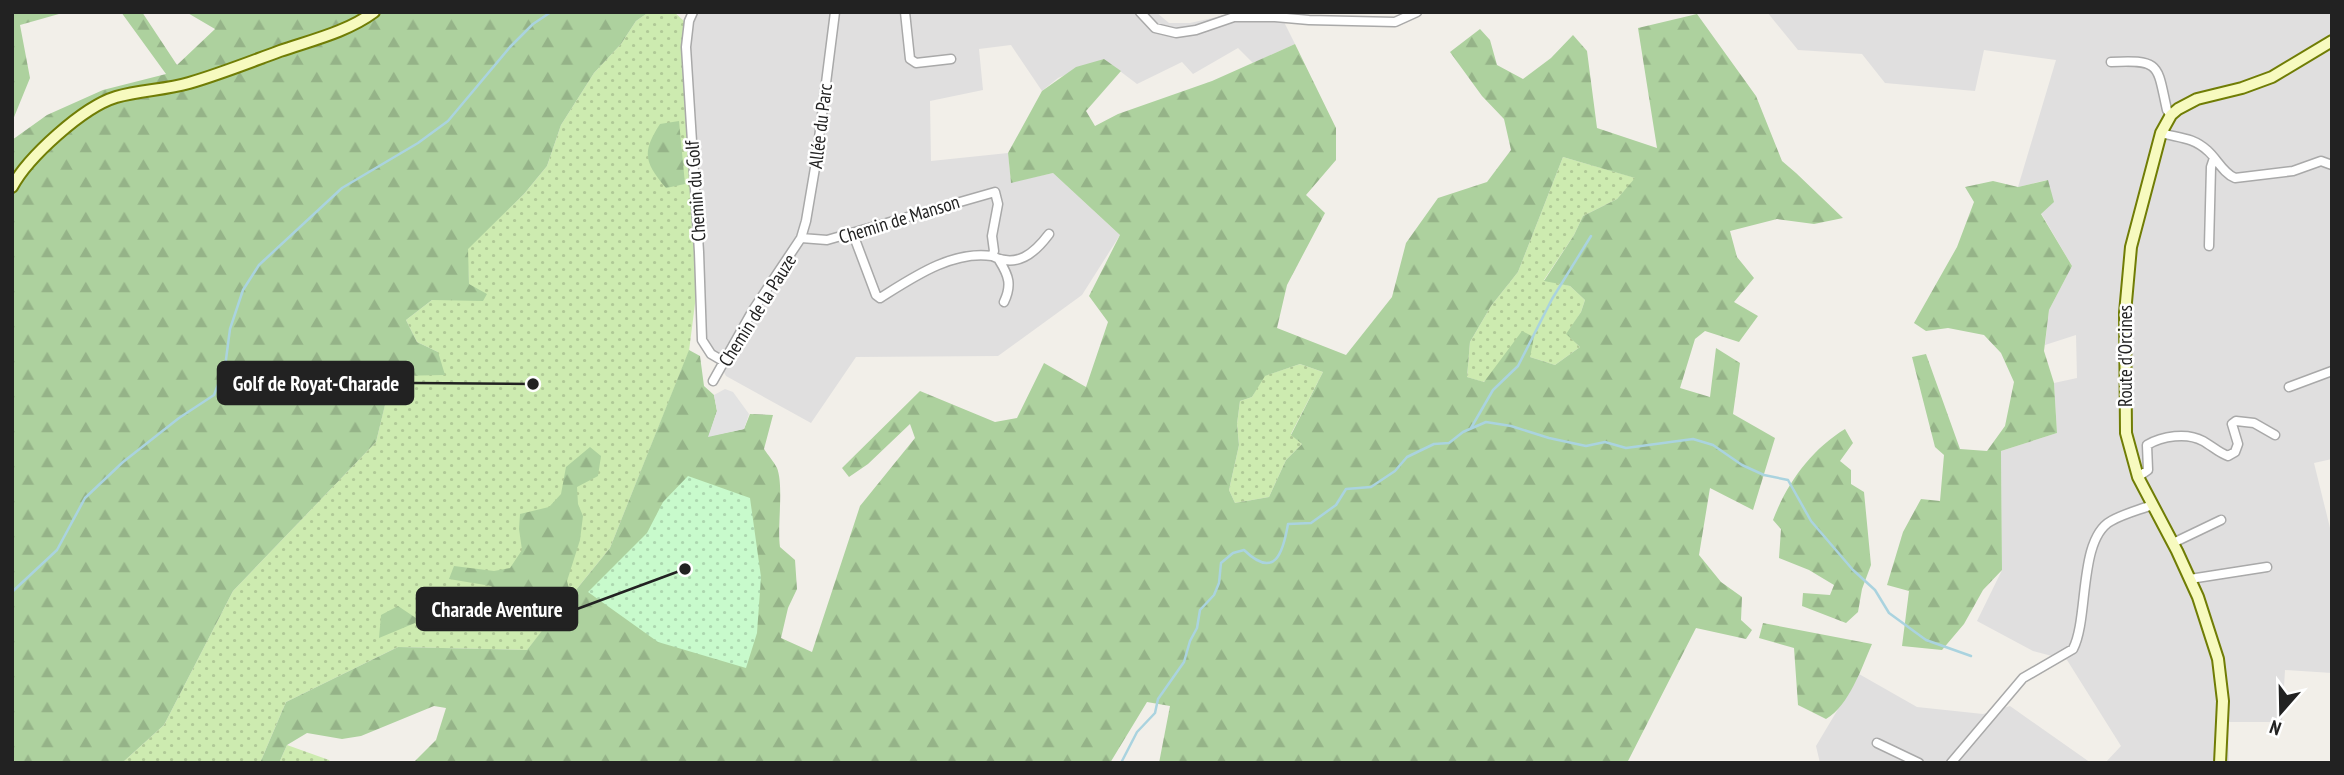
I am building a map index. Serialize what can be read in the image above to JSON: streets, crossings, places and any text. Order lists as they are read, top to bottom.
{
  "streets": {
    "main road": ["Route d'Orcines"],
    "street": [
      "Allée du Parc",
      "Chemin du Golf",
      "Chemin de Manson",
      "Chemin de la Pauze"
    ]
  },
  "crossings": [
    ["Allée du Parc", "Chemin de Manson"],
    ["Allée du Parc", "Chemin de la Pauze"],
    ["Chemin du Golf", "Chemin de la Pauze"],
    ["Chemin de Manson", "Chemin de la Pauze"]
  ],
  "places": ["Golf de Royat-Charade", "Charade Aventure"],
  "north": "bottom"
}
